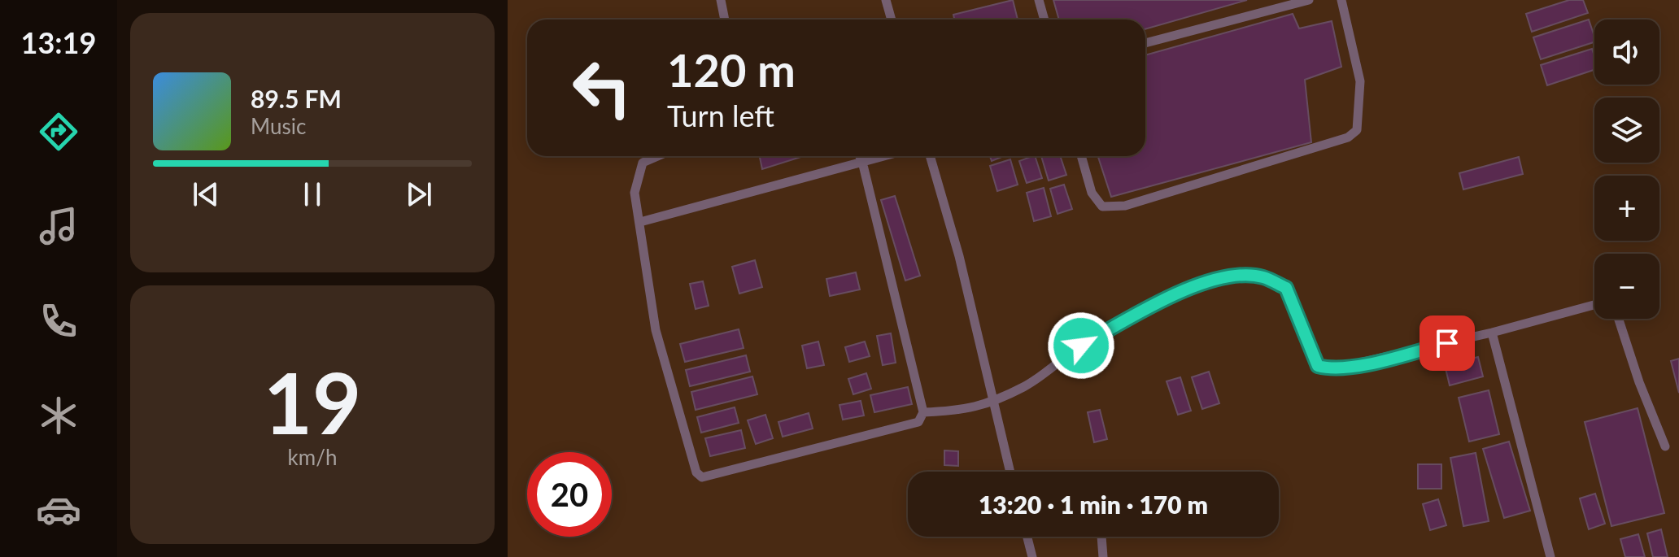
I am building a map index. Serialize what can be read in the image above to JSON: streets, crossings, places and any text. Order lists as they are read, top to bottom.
{
  "page": {
    "tabs": "13:19",
    "map_buttons": ["+", "−"],
    "turn": ["120 m", "Turn left"],
    "song": ["89.5 FM", "Music"],
    "tile": ["19", "km/h"],
    "limit": "20",
    "trip": "13:20 · 1 min · 170 m"
  }
}
